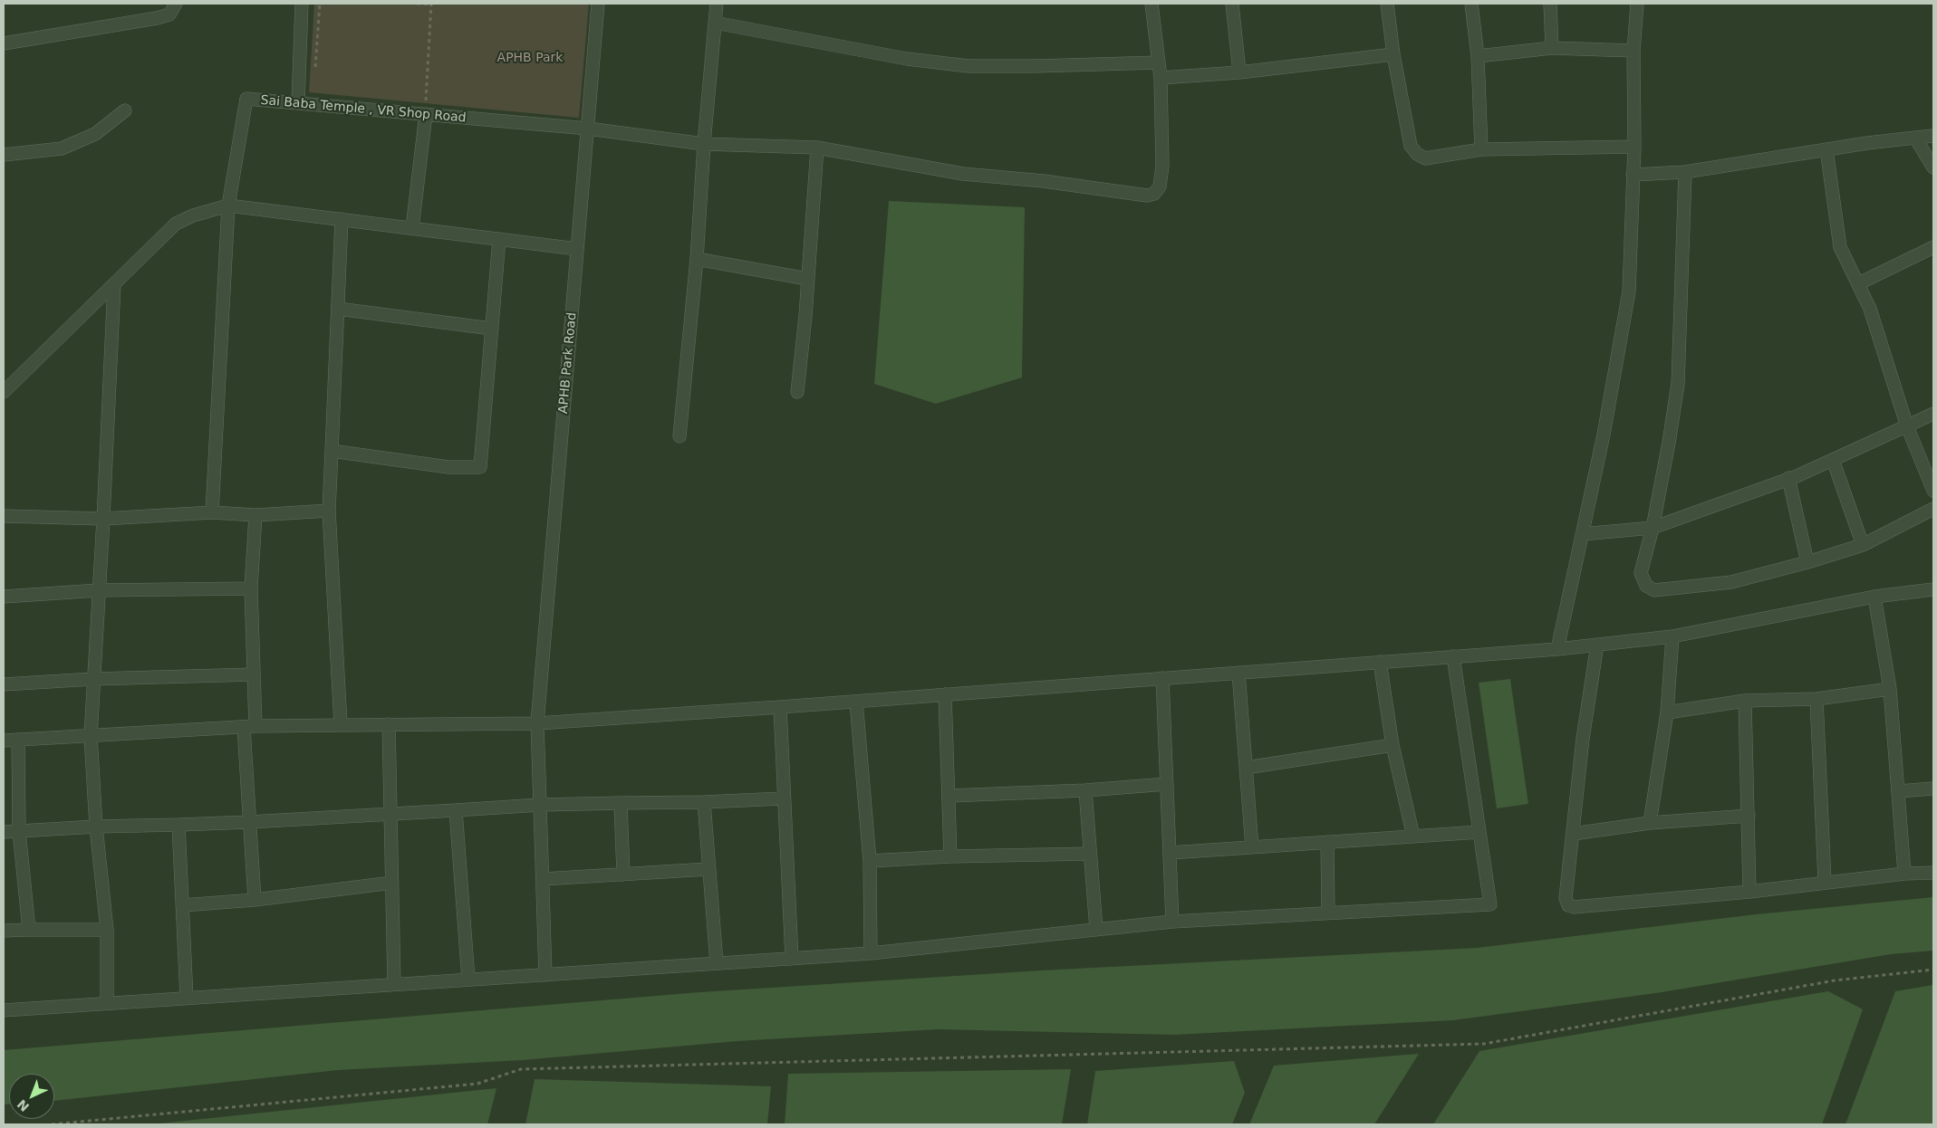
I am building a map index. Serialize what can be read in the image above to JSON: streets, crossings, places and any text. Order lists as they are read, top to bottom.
{
  "streets": {
    "street": ["Sai Baba Temple , VR Shop Road", "APHB Park Road"]
  },
  "crossings": [
    ["Sai Baba Temple , VR Shop Road", "APHB Park Road"]
  ],
  "parks": ["APHB Park"],
  "north": "bottom left"
}
